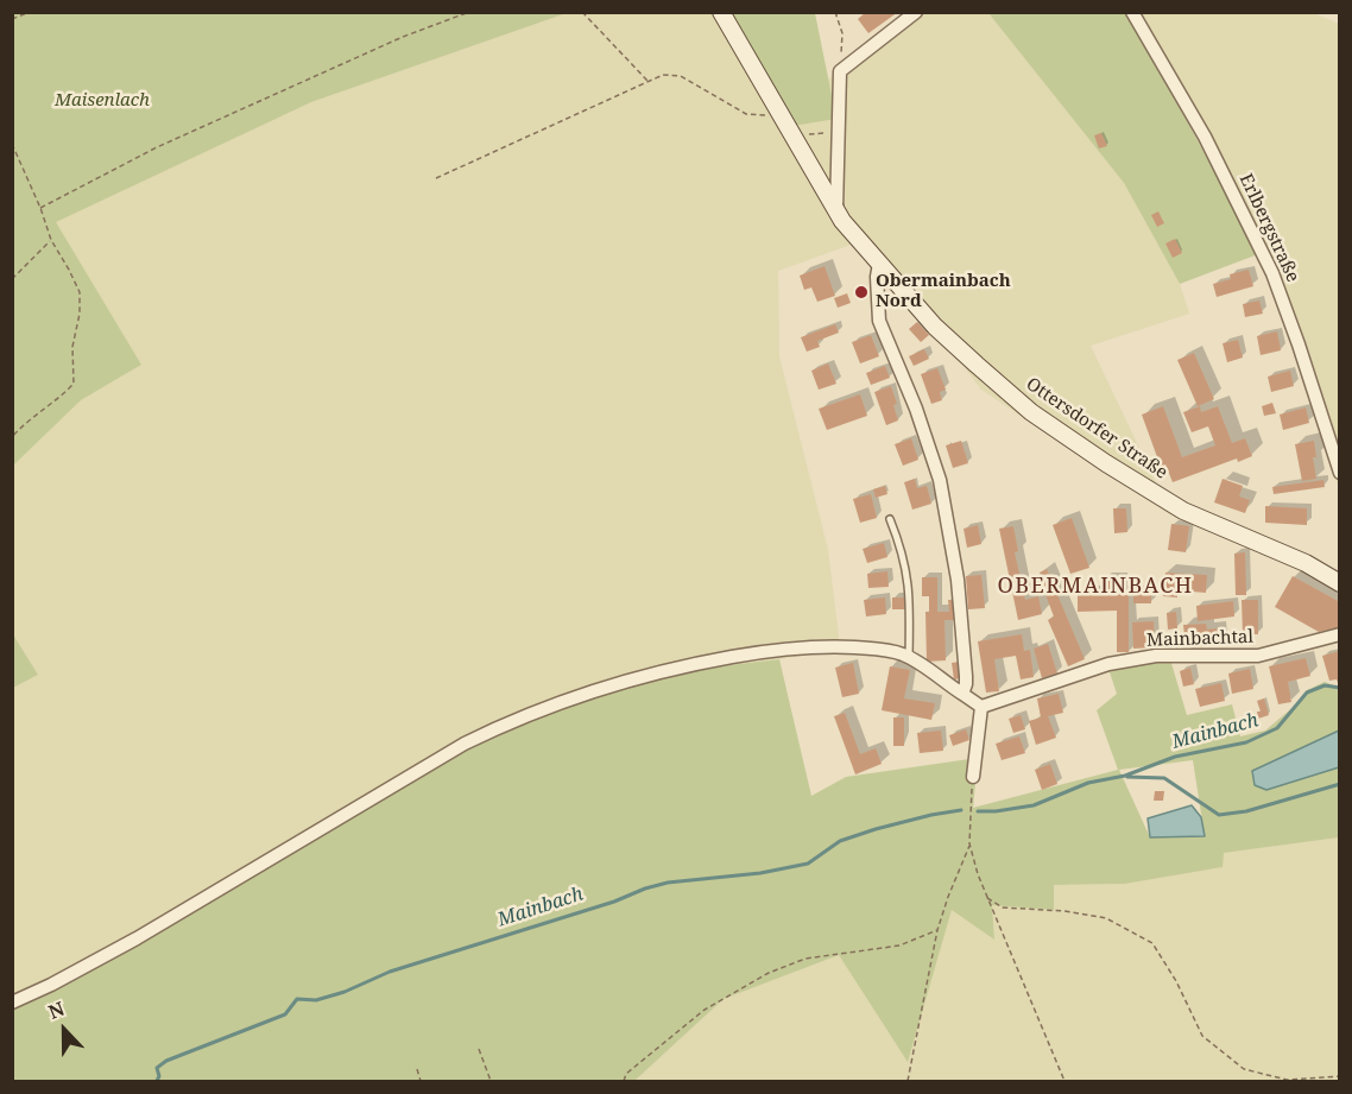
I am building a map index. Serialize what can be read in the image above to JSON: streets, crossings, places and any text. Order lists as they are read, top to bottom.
{
  "streets": {
    "main road": ["Ottersdorfer Straße"],
    "street": ["Erlbergstraße", "Mainbachtal"]
  },
  "districts": ["OBERMAINBACH"],
  "water": ["Mainbach"],
  "parks": ["Maisenlach"],
  "places": ["Obermainbach Nord"],
  "north": "top"
}
